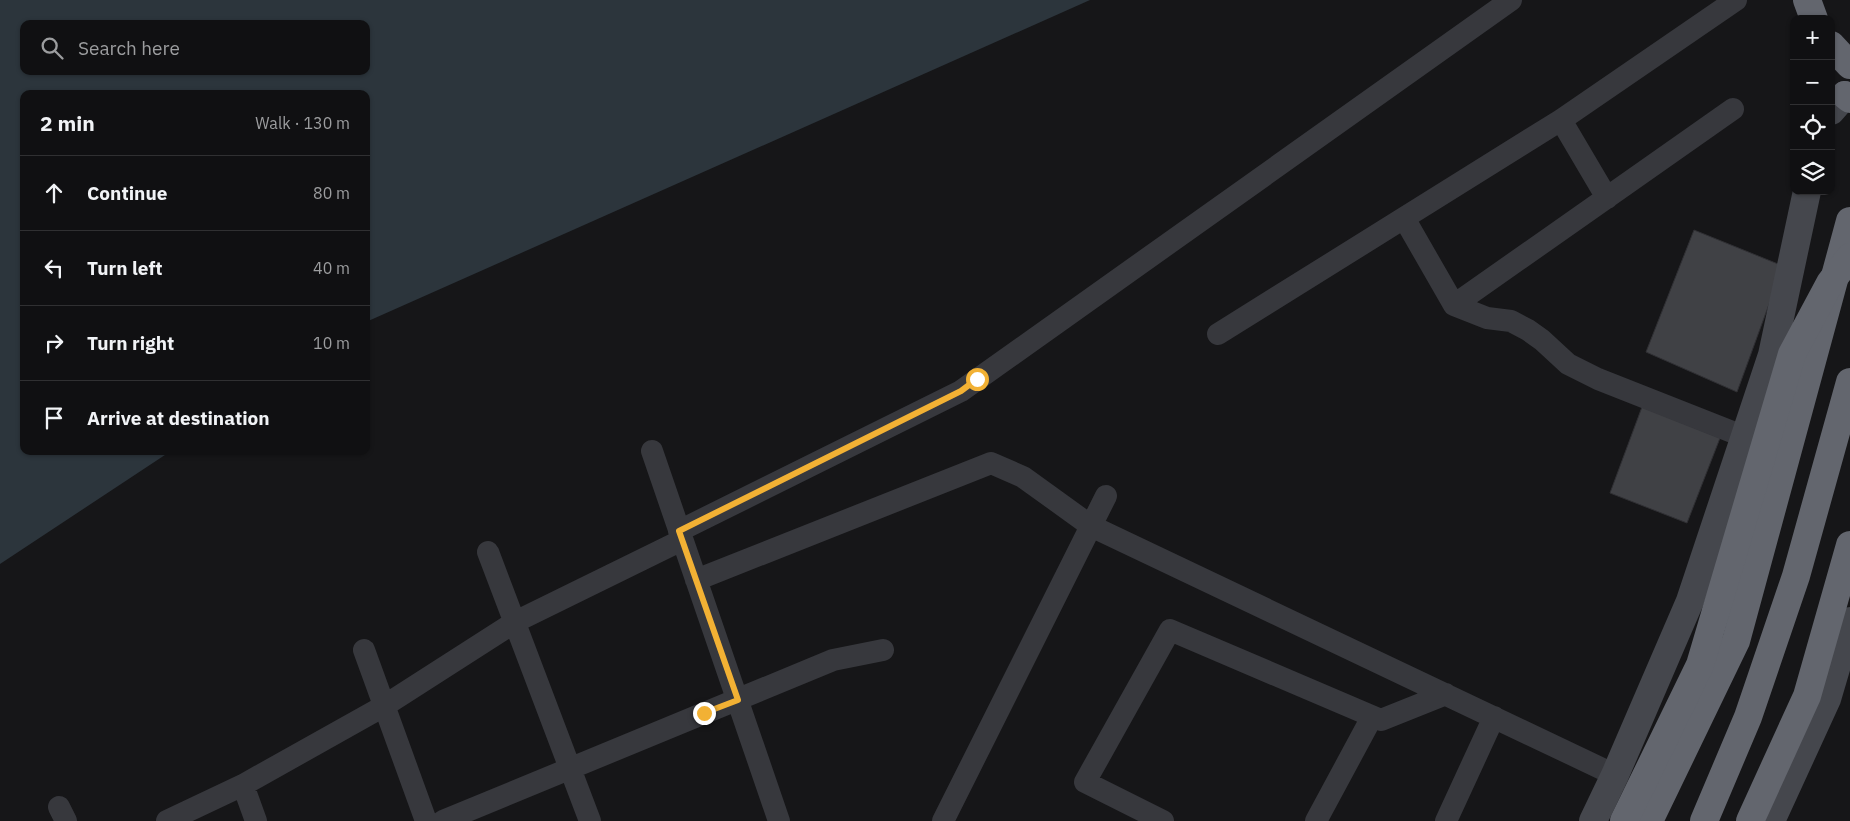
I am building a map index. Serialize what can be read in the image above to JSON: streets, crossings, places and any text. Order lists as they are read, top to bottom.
{
  "page": {
    "map_buttons": ["+", "−"],
    "search": "Search here",
    "heading": ["2 min", "Walk · 130 m"],
    "list": [
      ["Continue", "80 m"],
      ["Turn left", "40 m"],
      ["Turn right", "10 m"],
      "Arrive at destination"
    ]
  }
}
